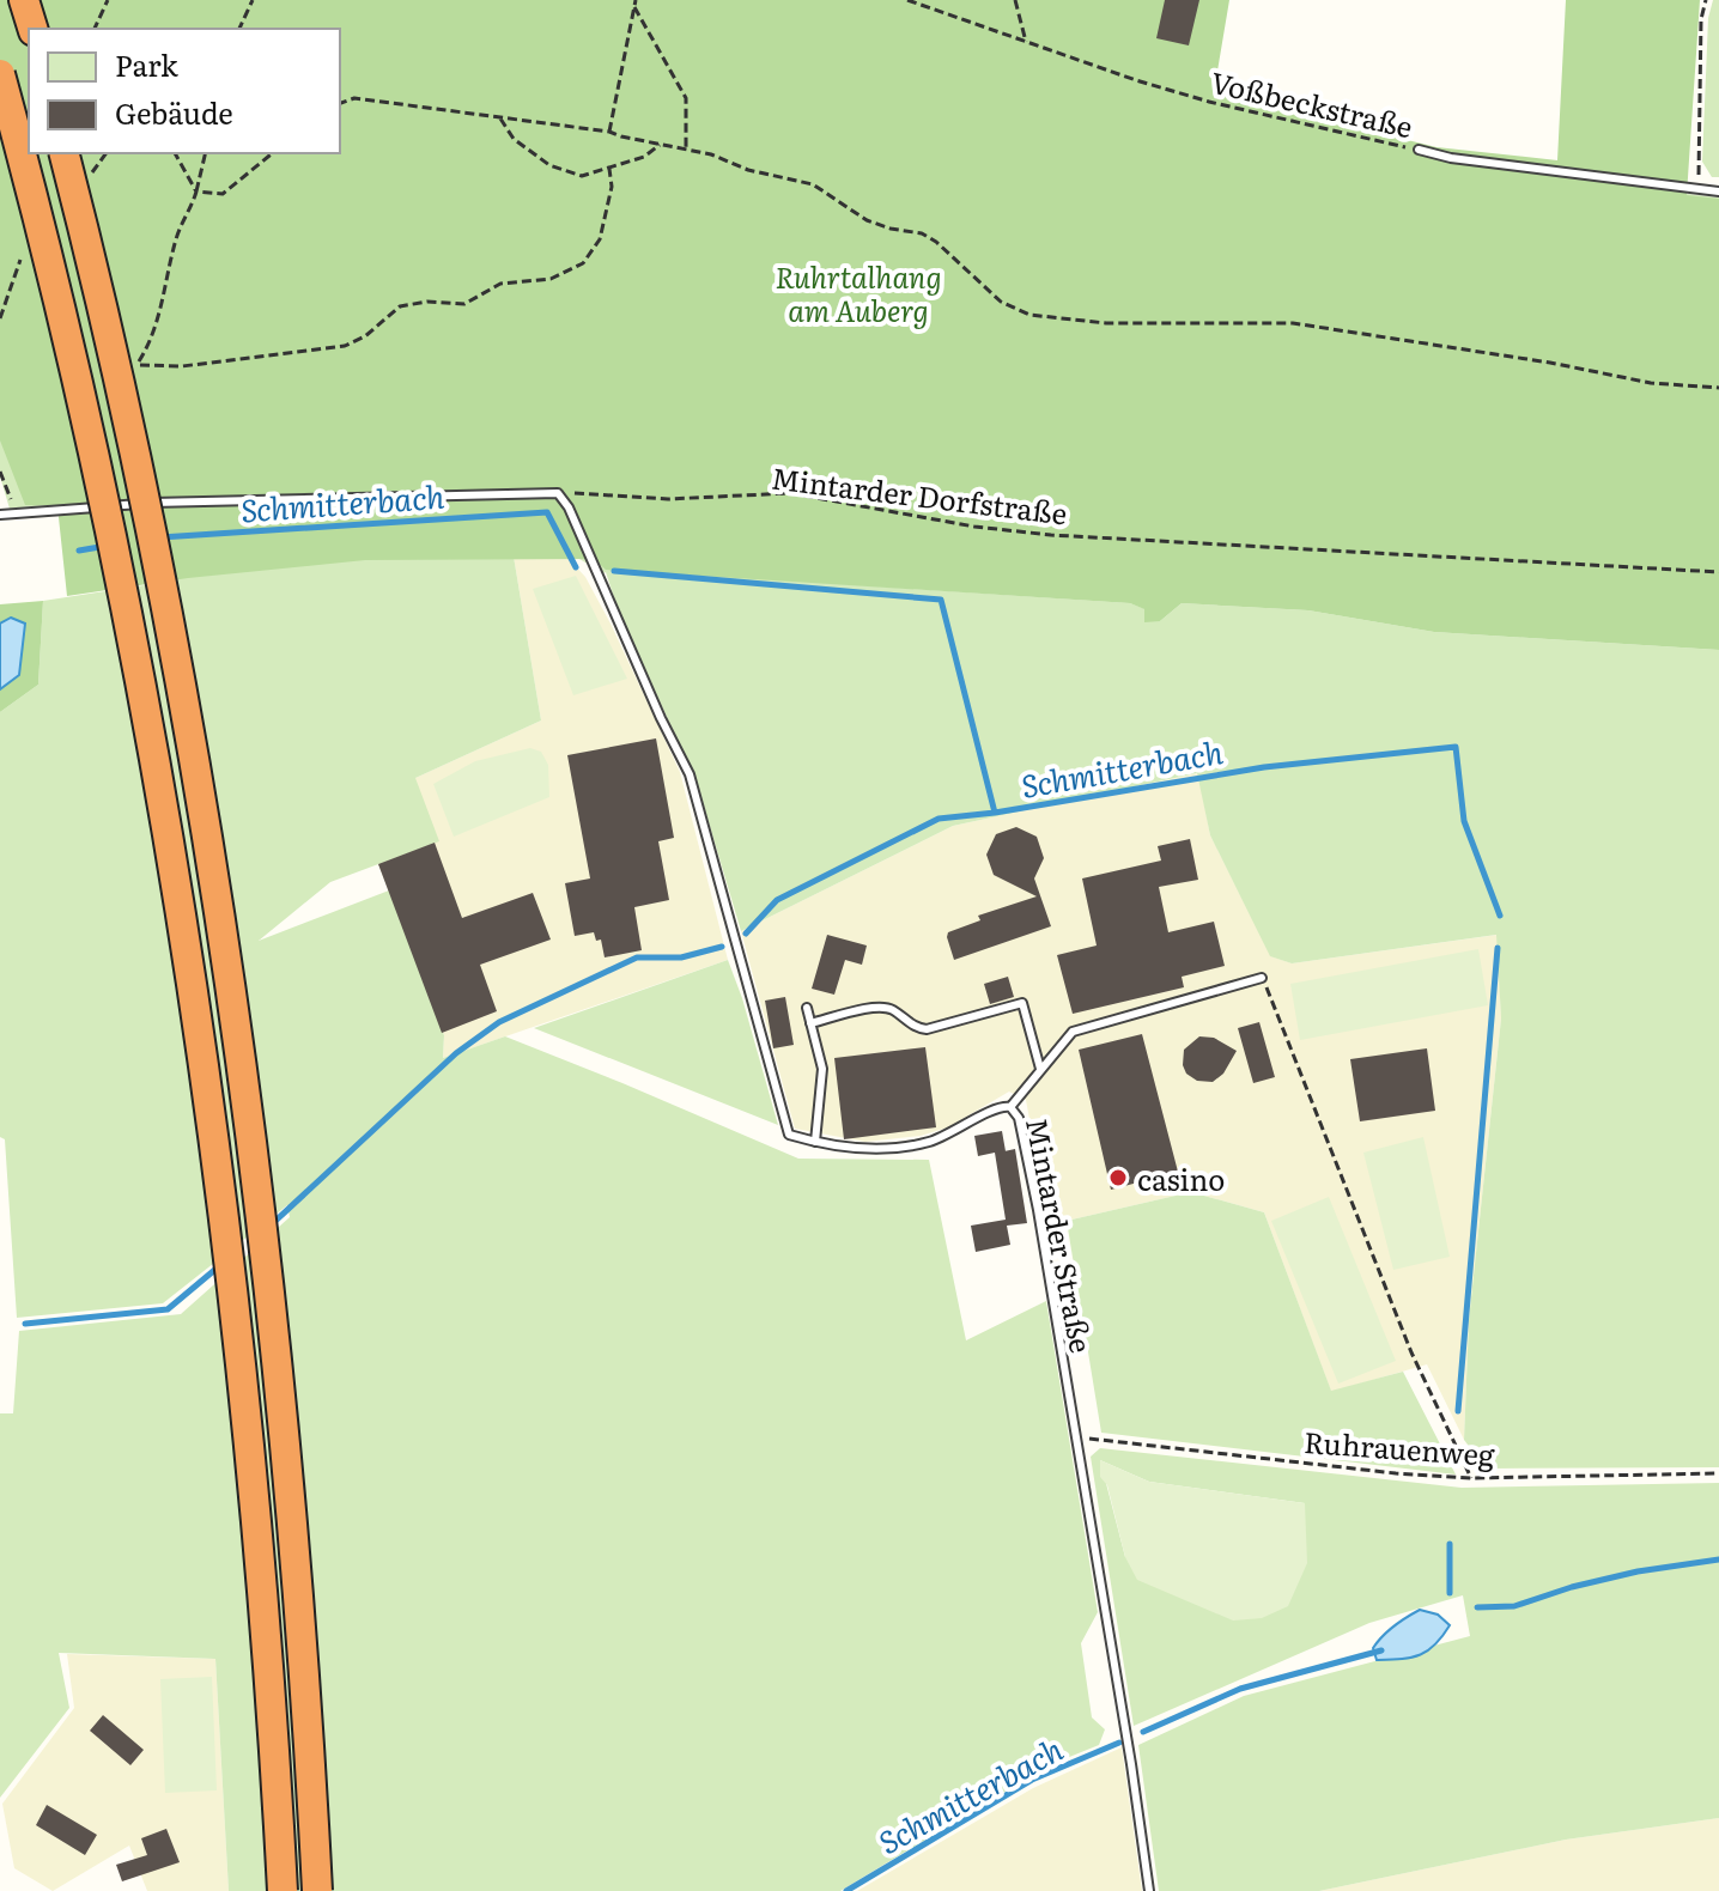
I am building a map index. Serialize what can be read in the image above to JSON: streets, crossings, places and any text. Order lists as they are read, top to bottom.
{
  "streets": {
    "lane": ["Voßbeckstraße", "Mintarder Straße"],
    "path": ["Mintarder Dorfstraße", "Ruhrauenweg"]
  },
  "crossings": [
    ["Mintarder Straße", "Ruhrauenweg"]
  ],
  "water": ["Schmitterbach"],
  "parks": ["Ruhrtalhang am Auberg"],
  "places": ["casino"],
  "legend": ["Park", "Gebäude"]
}
